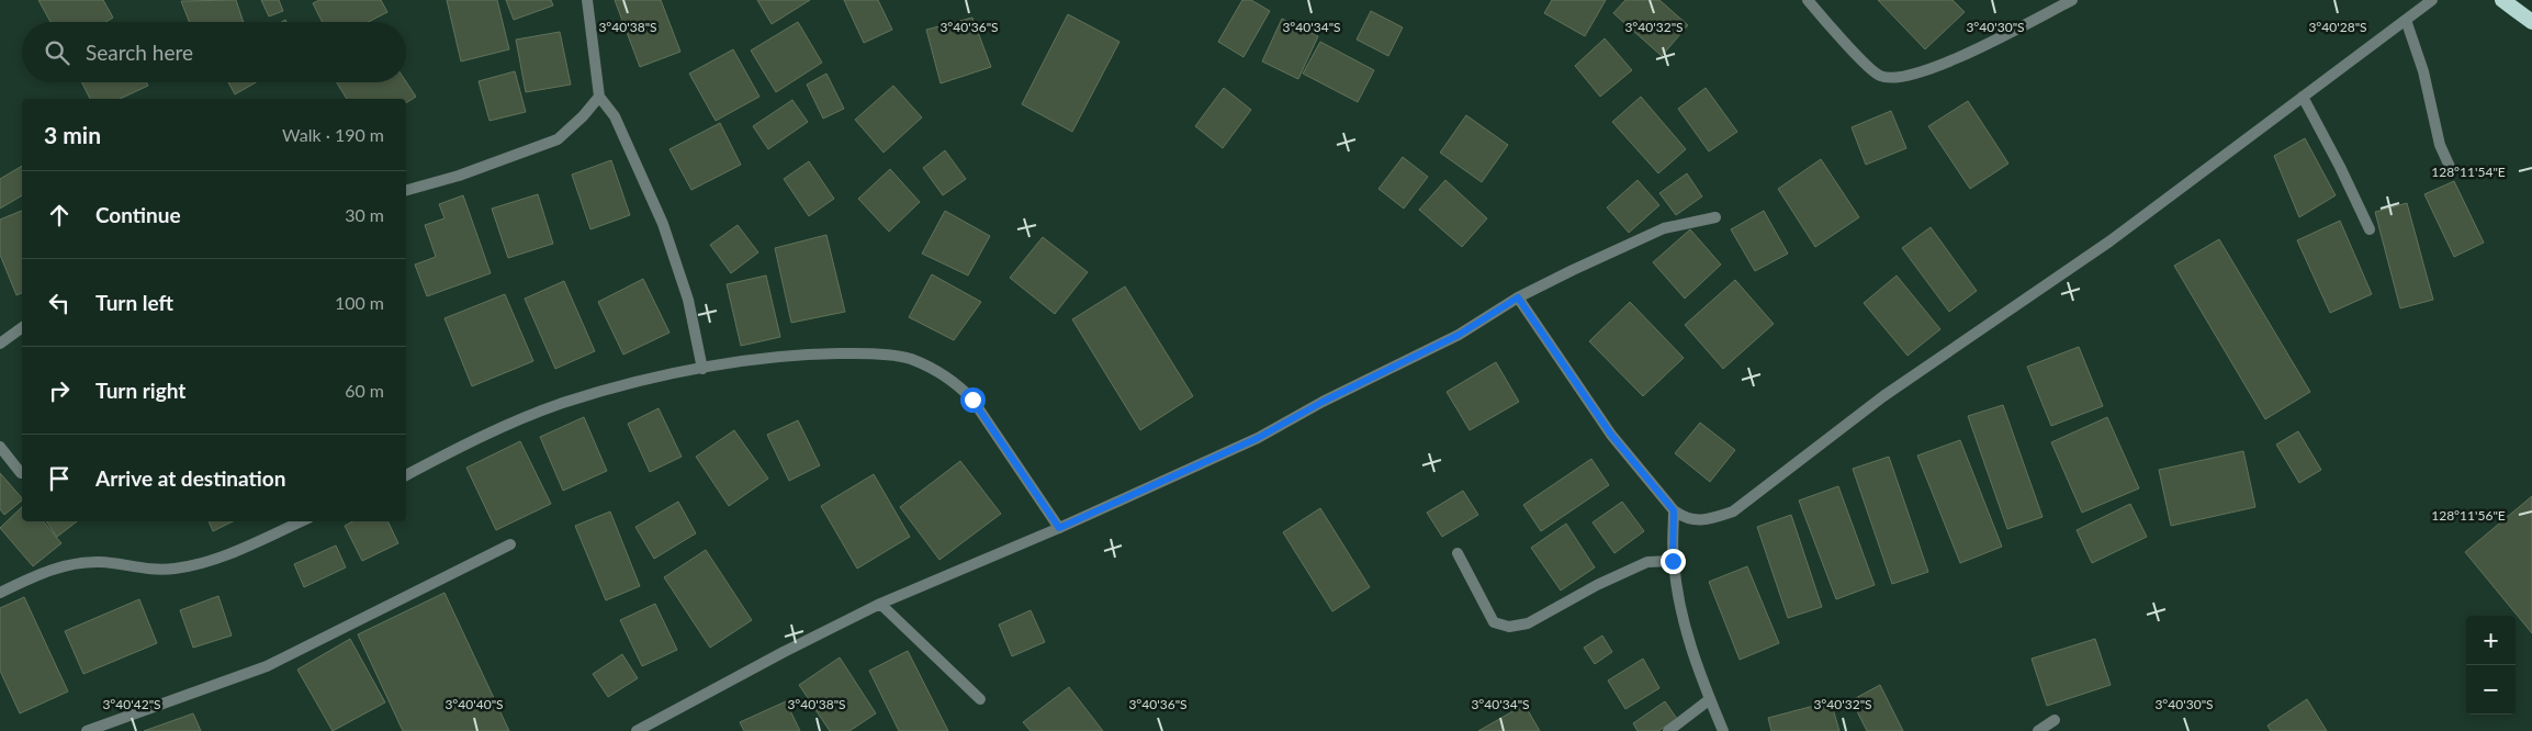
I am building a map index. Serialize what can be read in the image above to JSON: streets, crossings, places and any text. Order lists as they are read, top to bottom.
{
  "page": {
    "search": "Search here",
    "heading": ["3 min", "Walk · 190 m"],
    "list": [
      ["Continue", "30 m"],
      ["Turn left", "100 m"],
      ["Turn right", "60 m"],
      "Arrive at destination"
    ],
    "map_buttons": ["+", "−"]
  },
  "coordinates": [
    "3°40'38\"S",
    "3°40'36\"S",
    "3°40'34\"S",
    "3°40'32\"S",
    "3°40'30\"S",
    "3°40'28\"S",
    "128°11'54\"E",
    "128°11'56\"E",
    "3°40'42\"S",
    "3°40'40\"S"
  ]
}
